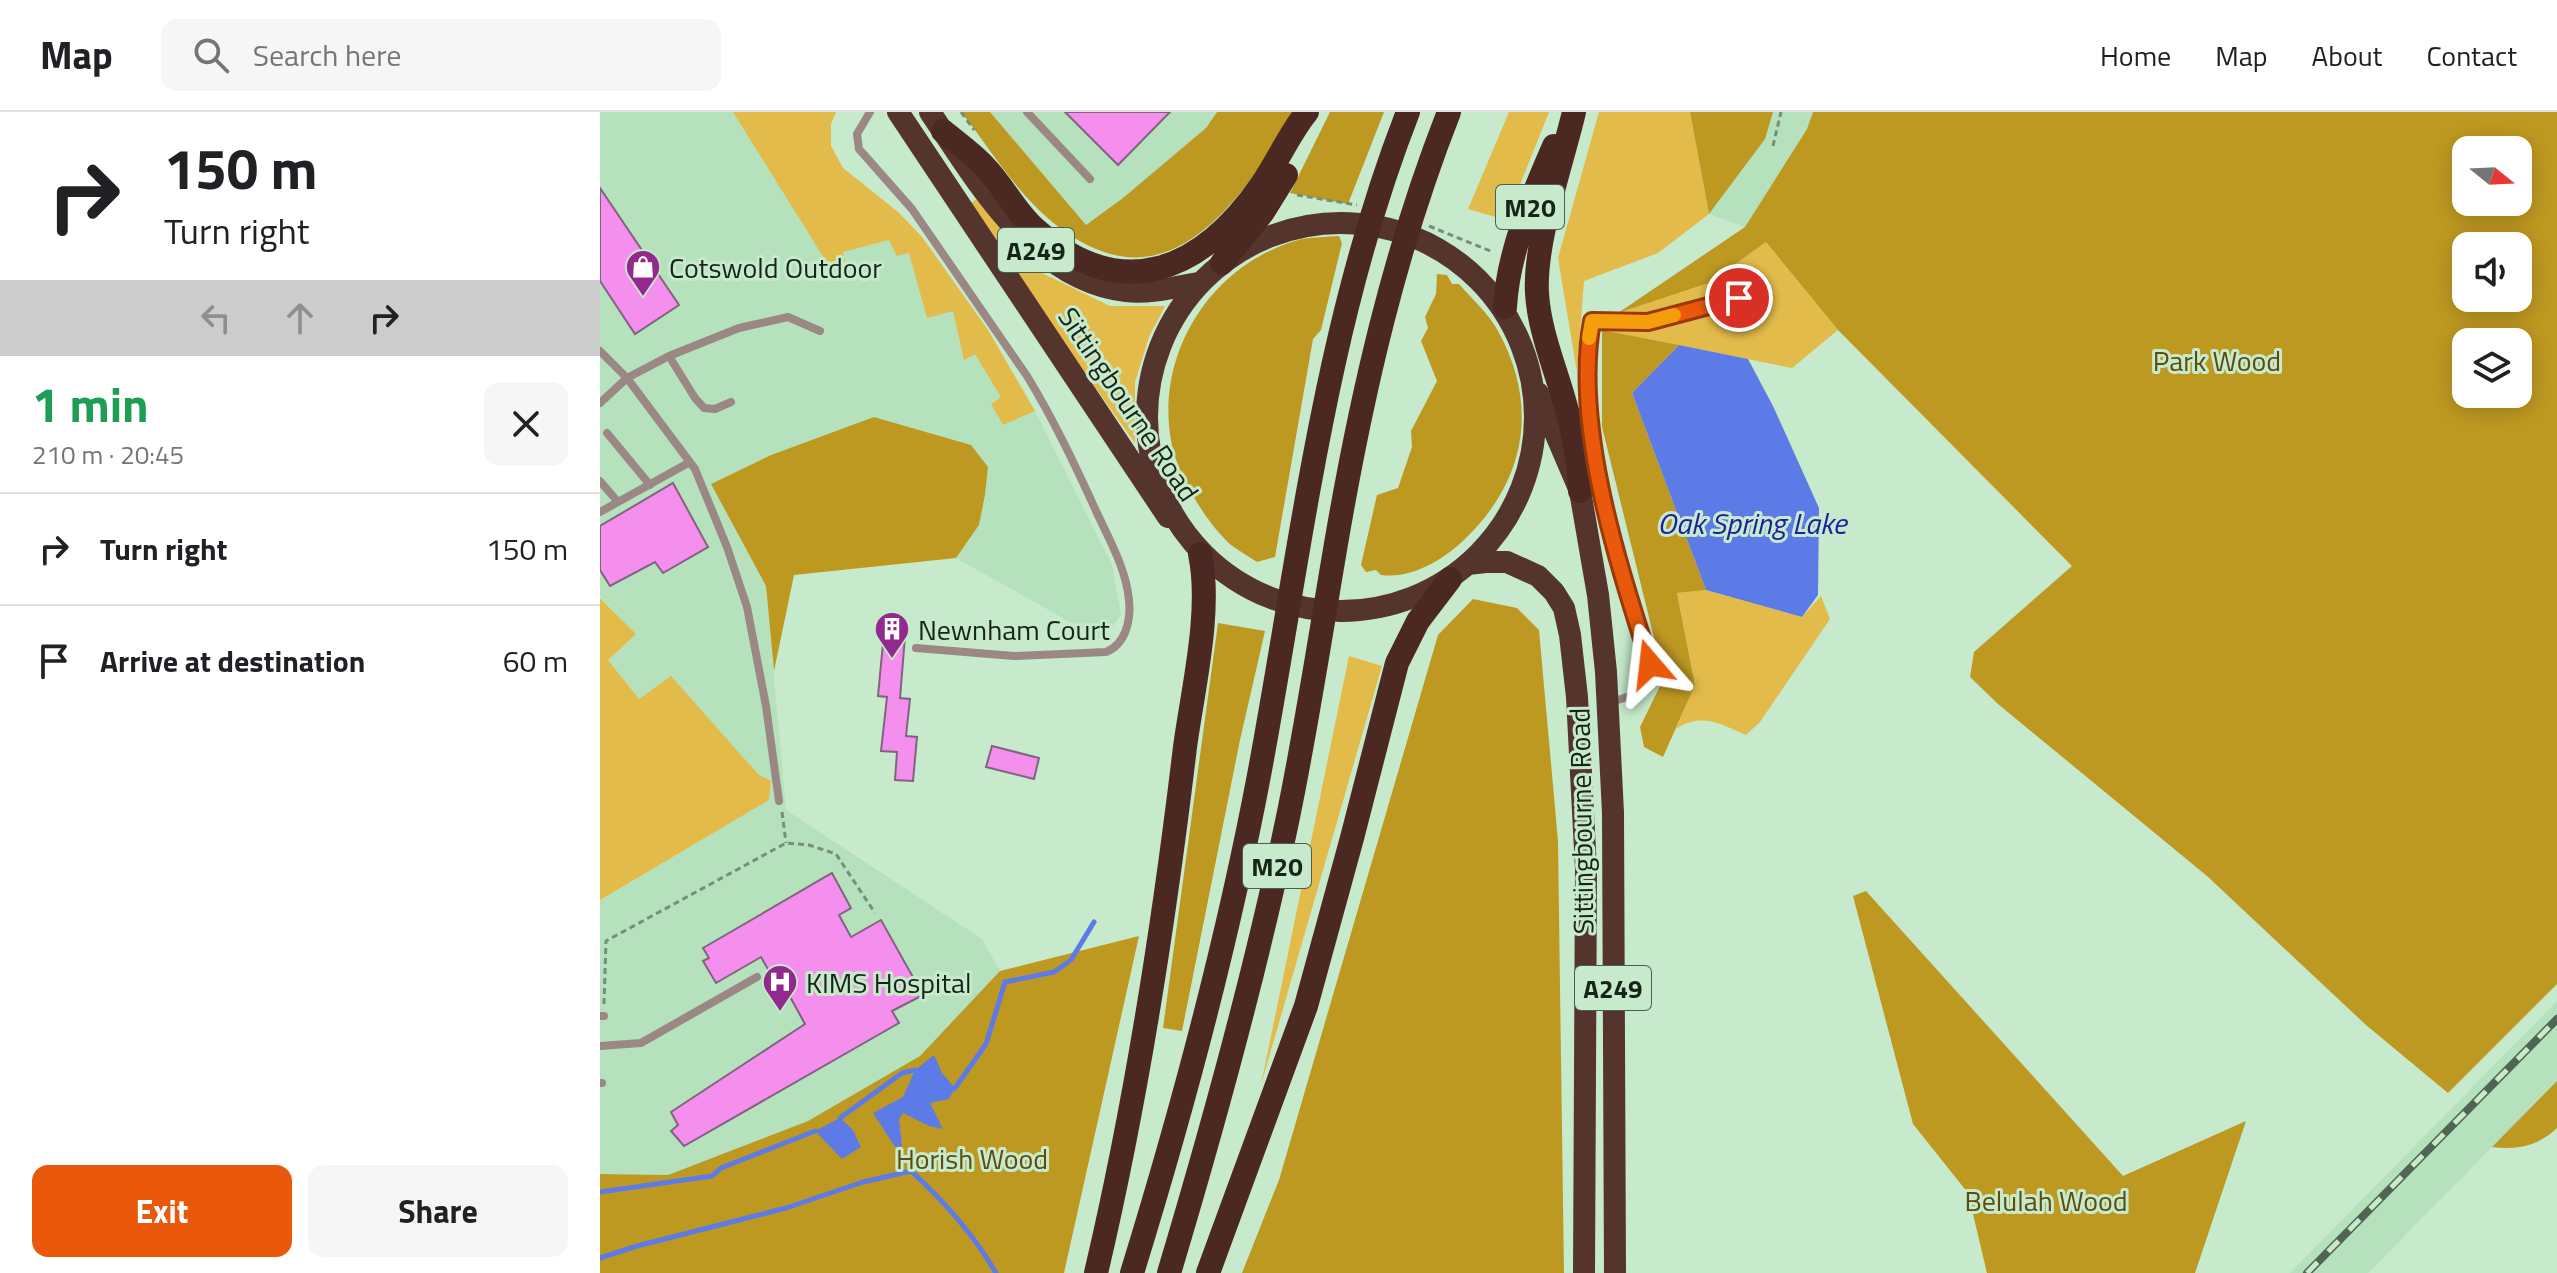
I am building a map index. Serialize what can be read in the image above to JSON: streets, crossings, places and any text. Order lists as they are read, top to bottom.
{
  "streets": {
    "highway": ["M20", "A249", "Sittingbourne Road"]
  },
  "crossings": [
    ["M20", "Sittingbourne Road"]
  ],
  "water": ["Oak Spring Lake"],
  "parks": ["Park Wood", "Horish Wood", "Belulah Wood"],
  "places": {
    "shop": ["Cotswold Outdoor"],
    "building": ["Newnham Court"],
    "hospital": ["KIMS Hospital"]
  },
  "north": "right",
  "page": {
    "header": "Map",
    "search": "Search here",
    "nav": [
      "Home",
      "Map",
      "About",
      "Contact"
    ],
    "turn": ["150 m", "Turn right"],
    "heading": ["1 min", "210 m · 20:45"],
    "list": [
      {
        "name": "Turn right",
        "value": "150 m"
      },
      {
        "name": "Arrive at destination",
        "value": "60 m"
      }
    ],
    "buttons": ["Exit", "Share"]
  }
}
